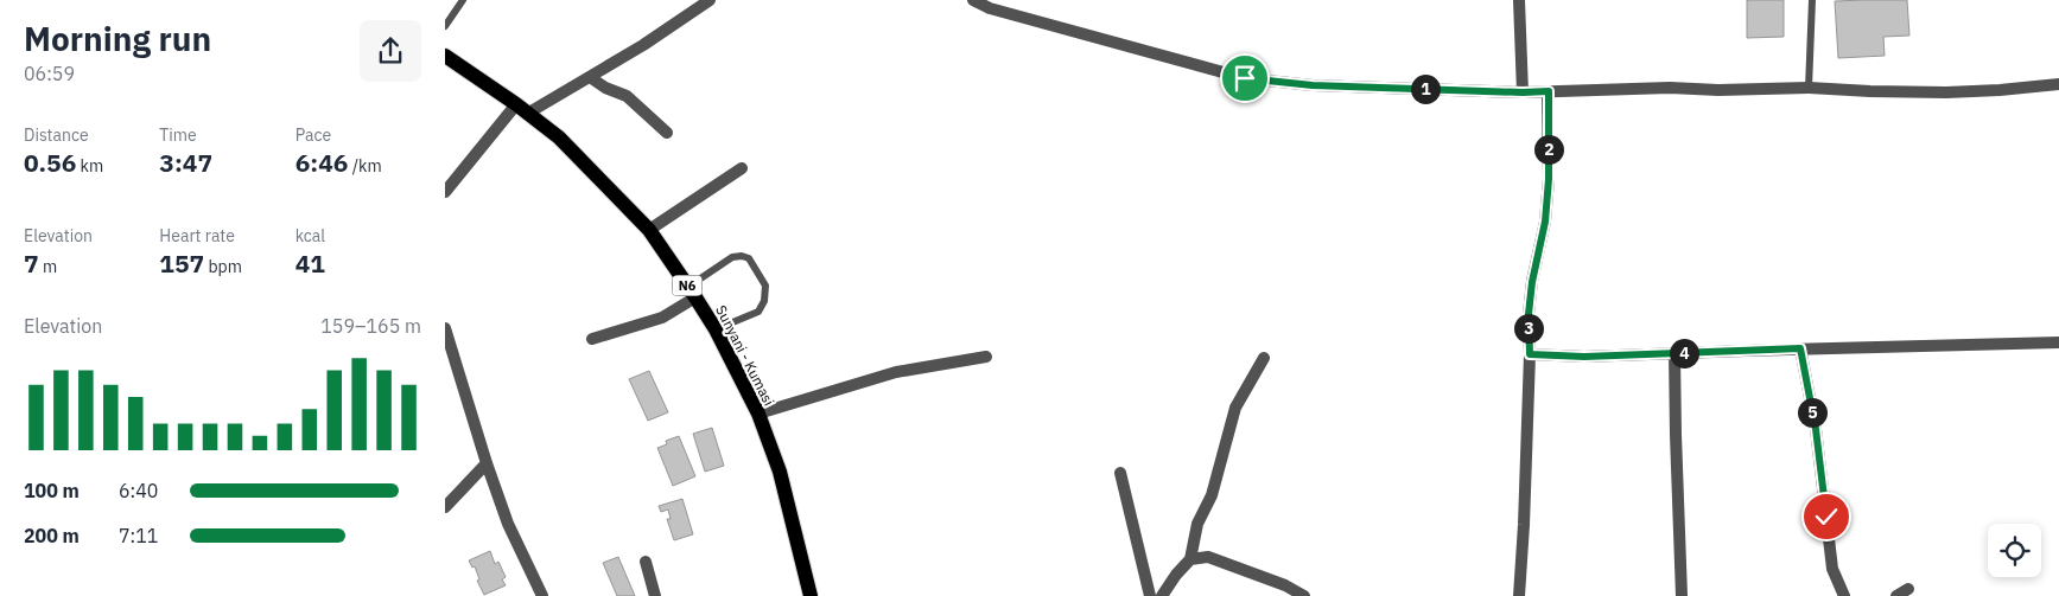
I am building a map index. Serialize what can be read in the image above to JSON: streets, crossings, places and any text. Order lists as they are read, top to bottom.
{
  "streets": {
    "main road": ["N6", "Sunyani - Kumasi"]
  },
  "page": {
    "heading": ["Morning run", "06:59"],
    "pins": [
      "1",
      "2",
      "3",
      "4",
      "5"
    ],
    "stats": [
      ["Distance", "0.56 km"],
      ["Time", "3:47"],
      ["Pace", "6:46 /km"],
      ["Elevation", "7 m"],
      ["Heart rate", "157 bpm"],
      ["kcal", "41"]
    ],
    "chart": ["Elevation", "159–165 m"],
    "list": [
      {
        "name": "100 m",
        "note": "6:40"
      },
      {
        "name": "200 m",
        "note": "7:11"
      }
    ]
  }
}
